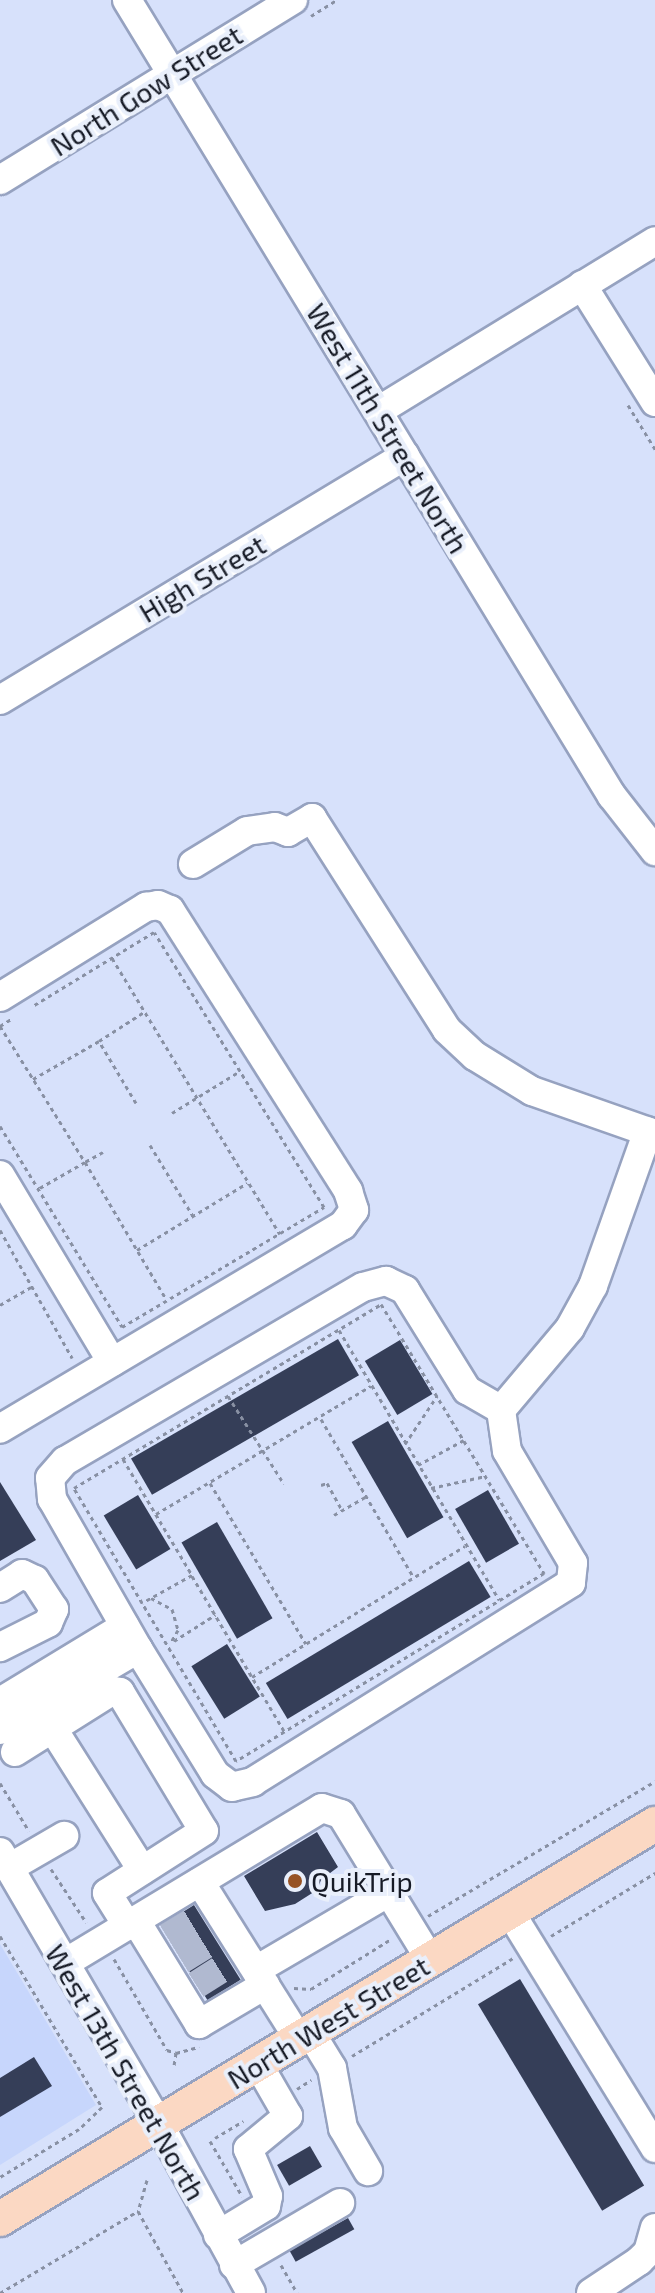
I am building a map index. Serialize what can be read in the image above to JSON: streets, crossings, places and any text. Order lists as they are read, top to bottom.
{
  "streets": {
    "main road": ["North West Street"],
    "street": [
      "North Gow Street",
      "West 11th Street North",
      "High Street",
      "West 13th Street North"
    ]
  },
  "crossings": [
    ["North Gow Street", "West 11th Street North"],
    ["West 11th Street North", "High Street"],
    ["North West Street", "West 13th Street North"]
  ],
  "places": ["QuikTrip"]
}
